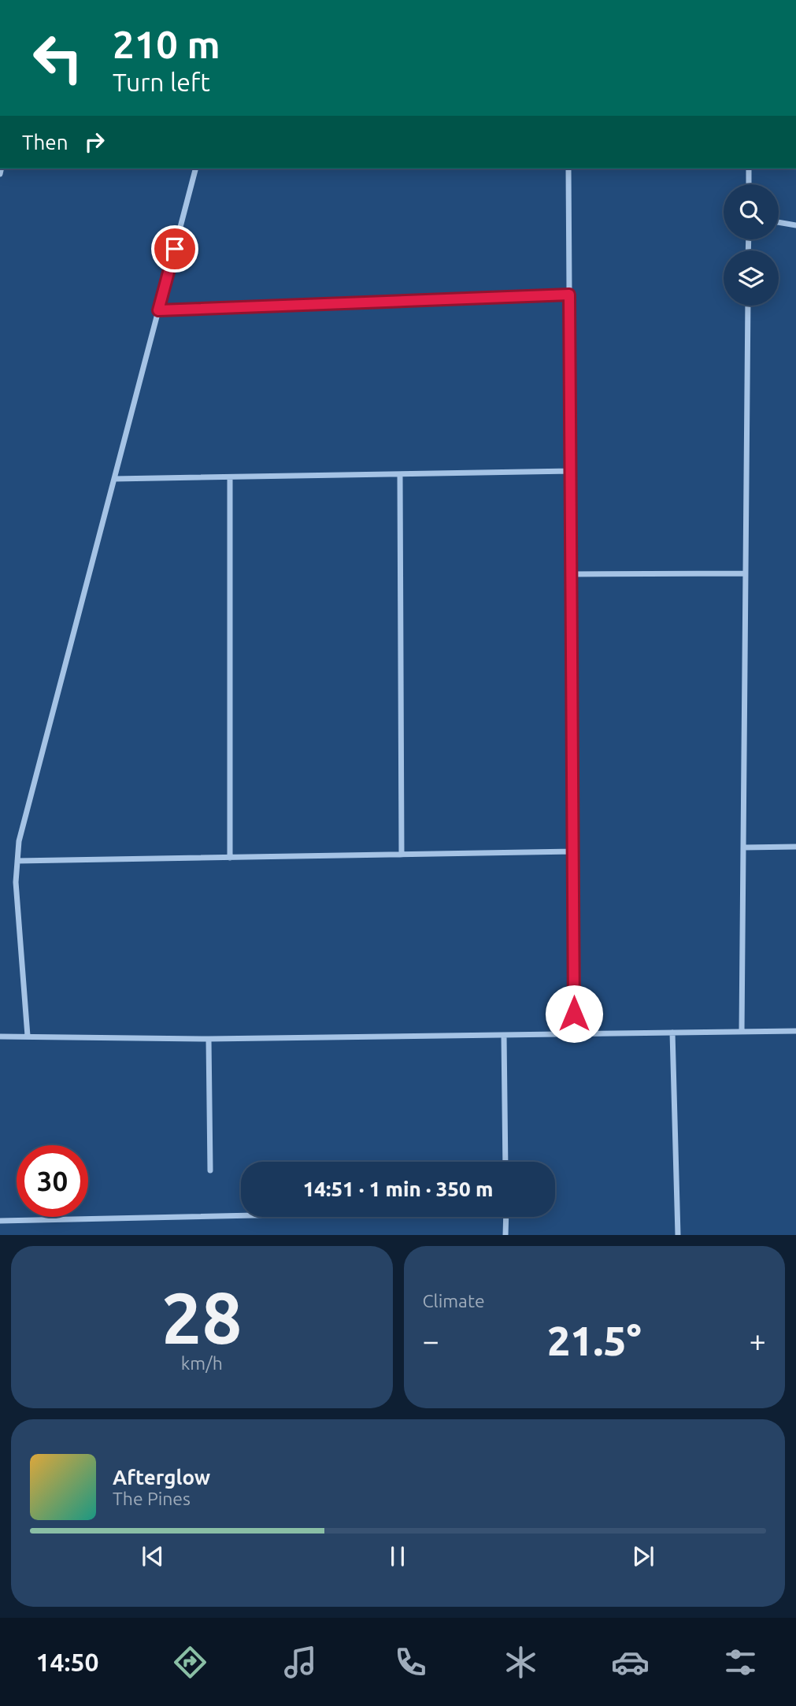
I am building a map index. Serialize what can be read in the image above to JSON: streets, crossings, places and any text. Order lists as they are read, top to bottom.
{
  "page": {
    "turn": ["210 m", "Turn left"],
    "then": "Then",
    "limit": "30",
    "trip": "14:51 · 1 min · 350 m",
    "tile": [
      ["28", "km/h"],
      "Climate"
    ],
    "heat": ["−", "21.5°", "+"],
    "song": ["Afterglow", "The Pines"],
    "tabs": "14:50"
  }
}
